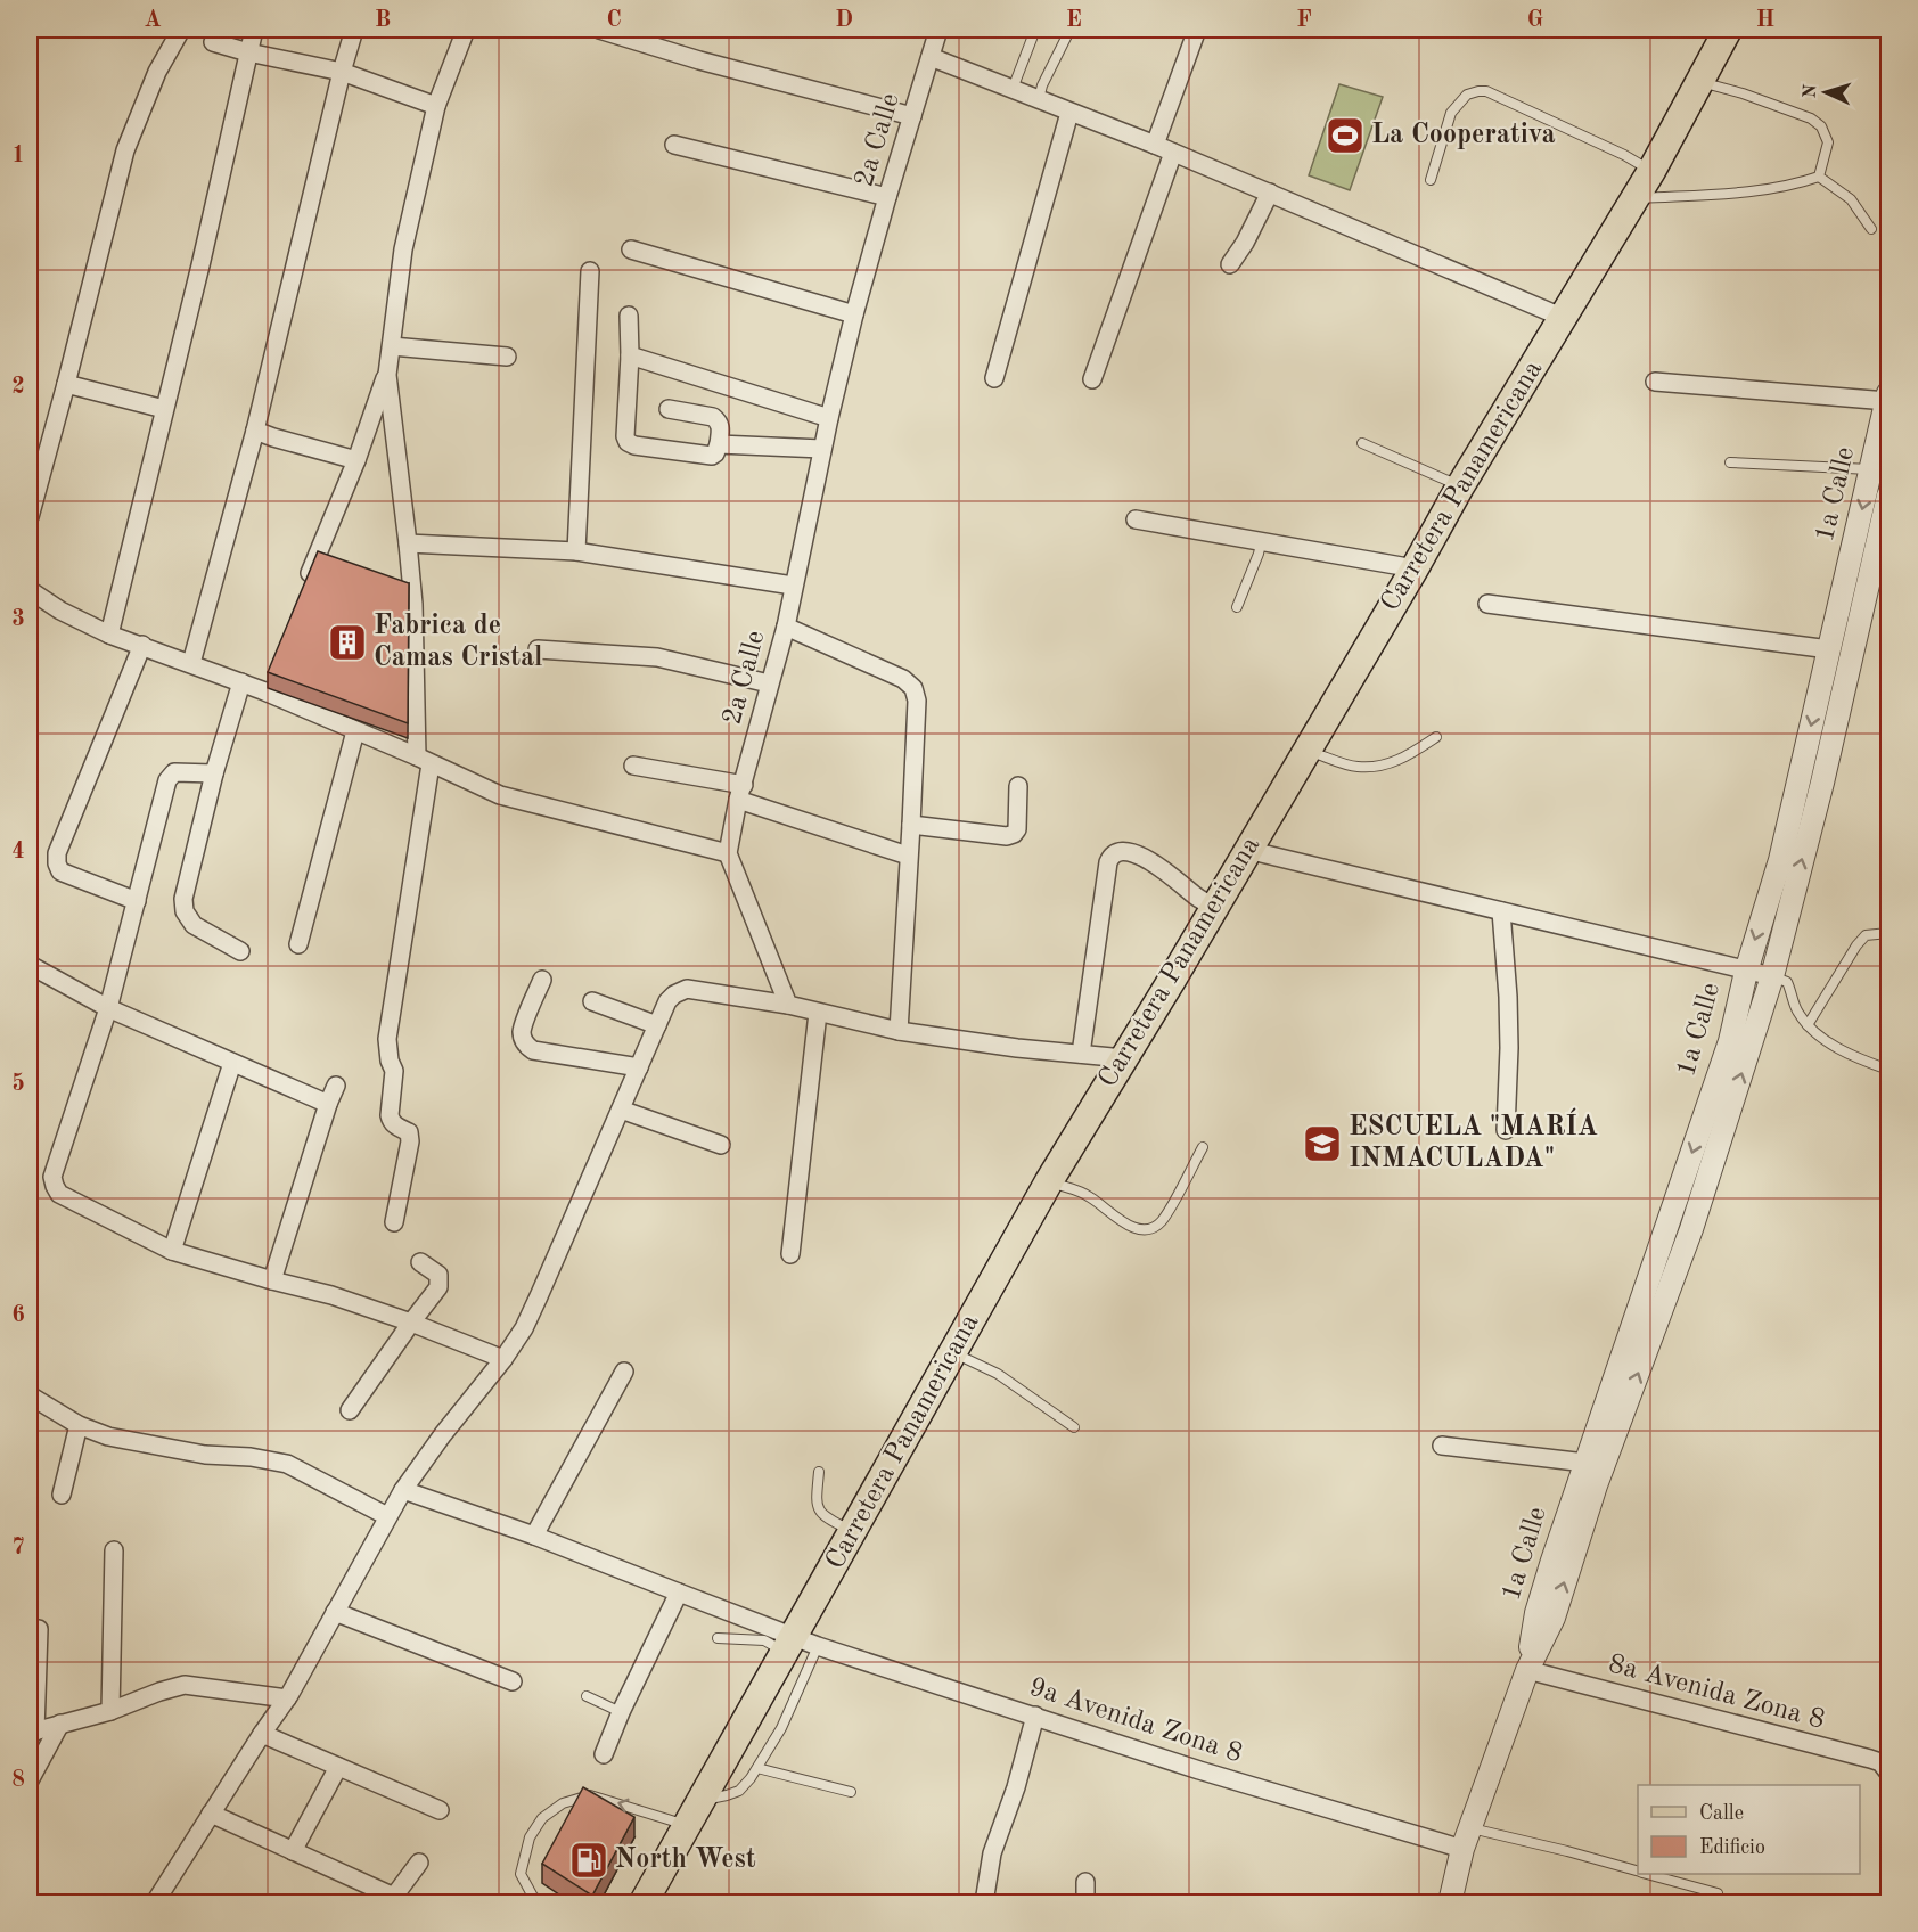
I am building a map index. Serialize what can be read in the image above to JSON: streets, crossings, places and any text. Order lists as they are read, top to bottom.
{
  "streets": {
    "main road": ["Carretera Panamericana"],
    "street": [
      "2a Calle",
      "1a Calle",
      "8a Avenida Zona 8",
      "9a Avenida Zona 8"
    ]
  },
  "crossings": [
    ["Carretera Panamericana", "9a Avenida Zona 8"],
    ["1a Calle", "8a Avenida Zona 8"],
    ["1a Calle", "9a Avenida Zona 8"]
  ],
  "places": {
    "sports": ["La Cooperativa"],
    "building": ["Fabrica de Camas Cristal"],
    "school or university": ["ESCUELA \"MARÍA INMACULADA\""],
    "fuel station": ["North West"]
  },
  "legend": ["Calle", "Edificio"],
  "north": "left",
  "grid": {
    "columns": [
      "A",
      "B",
      "C",
      "D",
      "E",
      "F",
      "G",
      "H"
    ],
    "rows": [
      "1",
      "2",
      "3",
      "4",
      "5",
      "6",
      "7",
      "8"
    ]
  }
}
